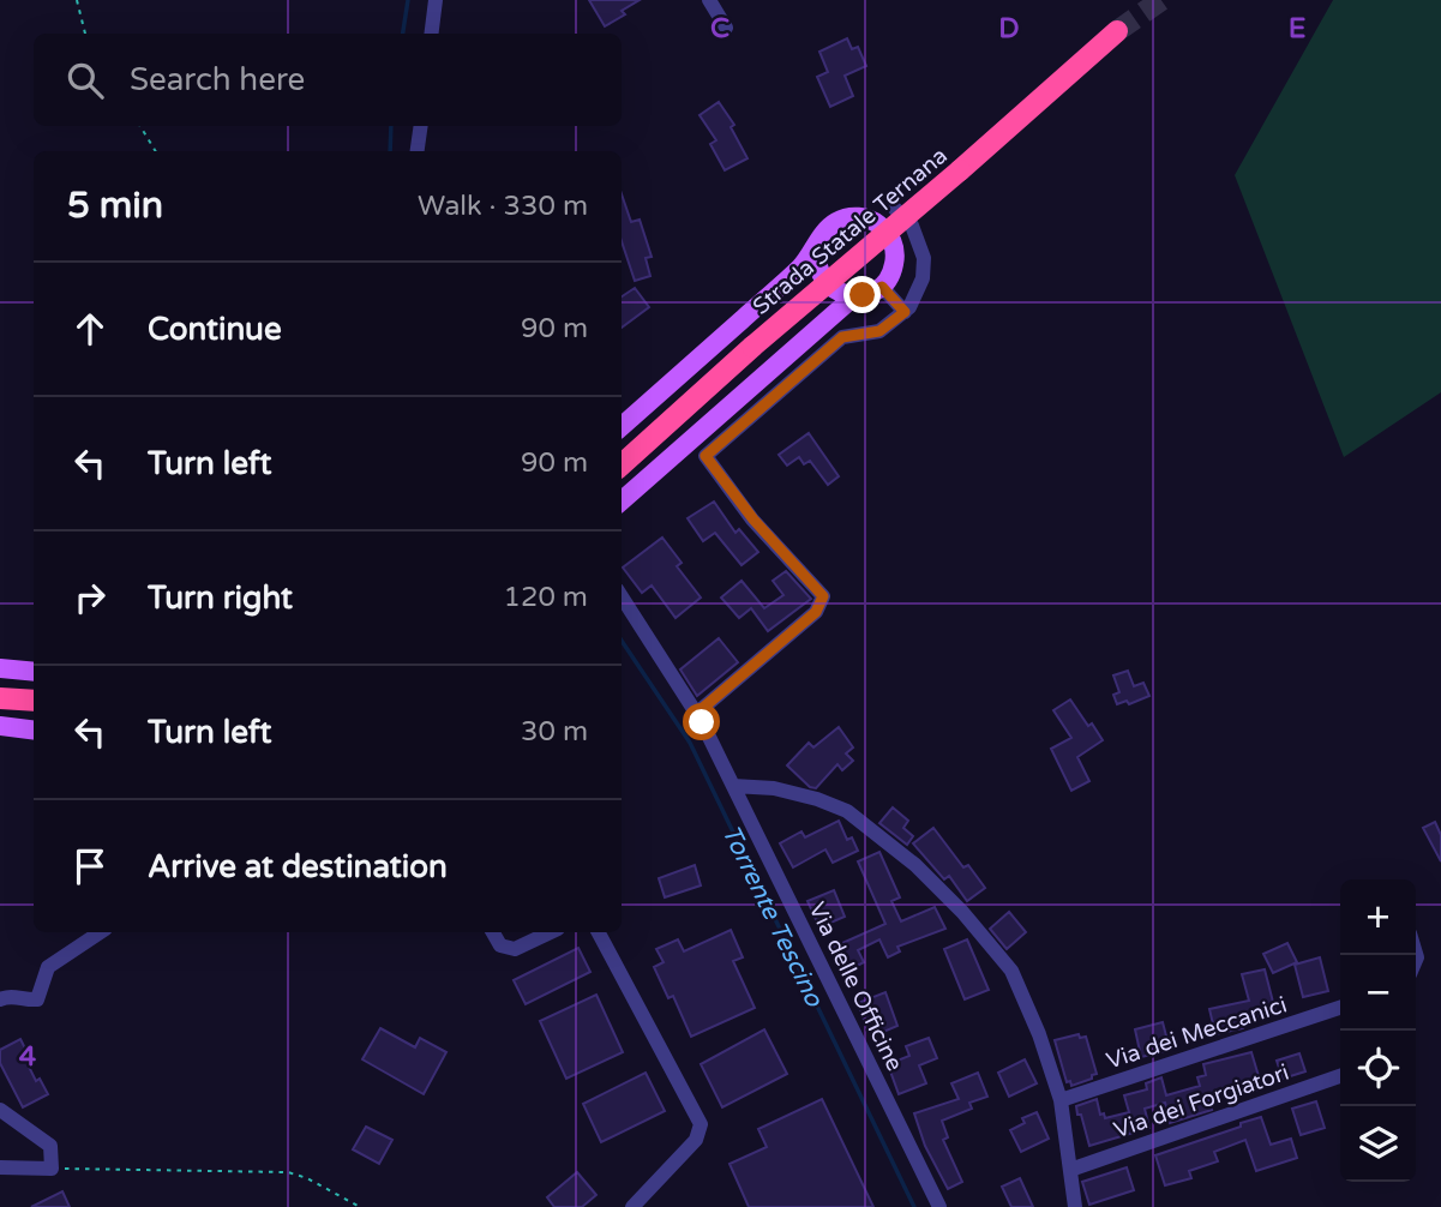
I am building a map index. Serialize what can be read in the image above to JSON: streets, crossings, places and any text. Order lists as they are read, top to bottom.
{
  "streets": {
    "highway": ["Strada Statale Ternana"],
    "street": ["Via delle Officine", "Via dei Meccanici", "Via dei Forgiatori"]
  },
  "water": ["Torrente Tescino"],
  "page": {
    "search": "Search here",
    "heading": ["5 min", "Walk · 330 m"],
    "list": [
      ["Continue", "90 m"],
      ["Turn left", "90 m"],
      ["Turn right", "120 m"],
      ["Turn left", "30 m"],
      "Arrive at destination"
    ],
    "map_buttons": ["+", "−"]
  },
  "grid": {
    "columns": ["C", "D", "E"],
    "rows": ["4"]
  }
}
